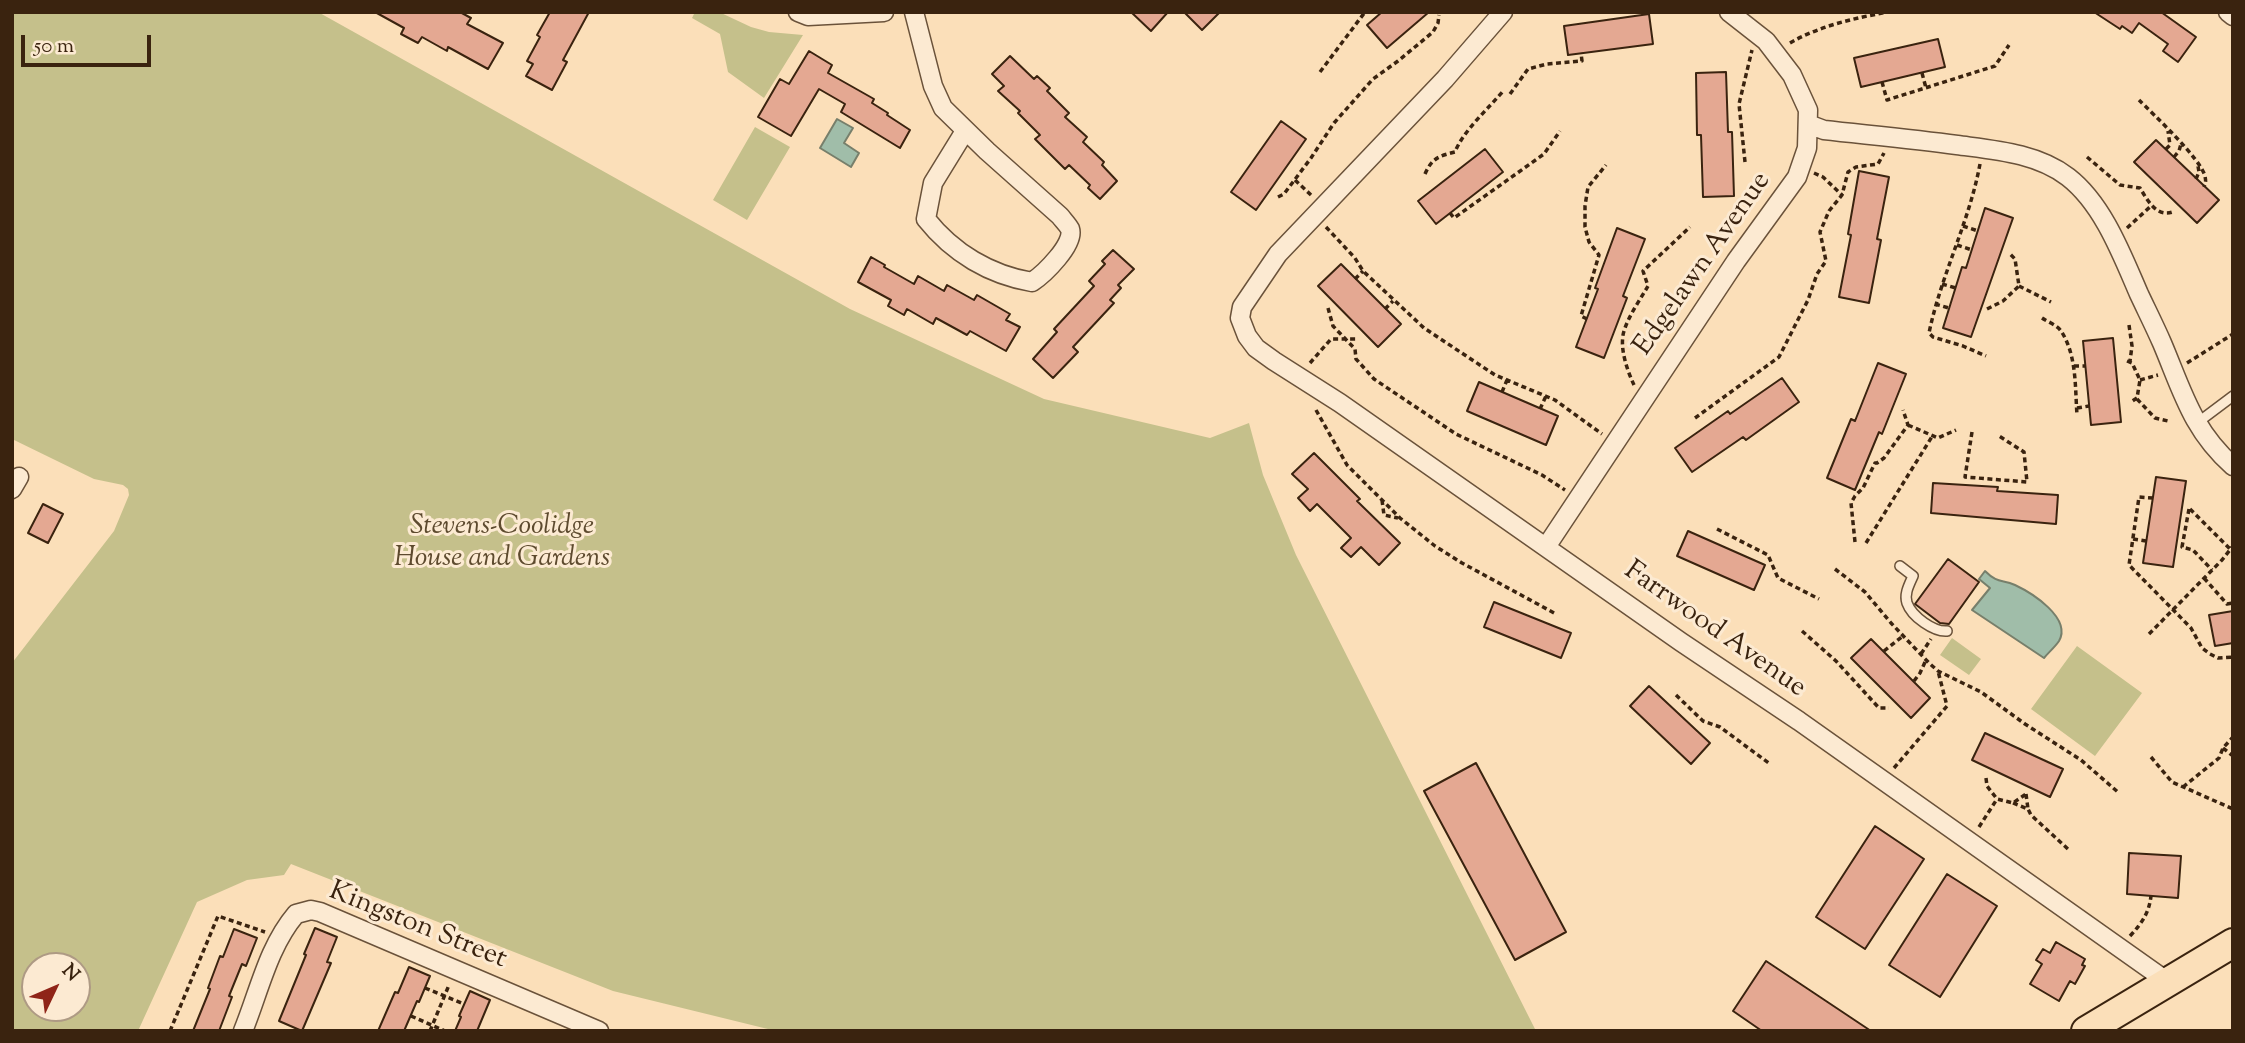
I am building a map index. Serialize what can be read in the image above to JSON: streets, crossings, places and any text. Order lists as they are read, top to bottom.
{
  "streets": {
    "street": ["Edgelawn Avenue", "Farrwood Avenue", "Kingston Street"]
  },
  "crossings": [
    ["Edgelawn Avenue", "Farrwood Avenue"]
  ],
  "parks": ["Stevens-Coolidge House and Gardens"],
  "scale_bar": "50 m",
  "north": "top right"
}
